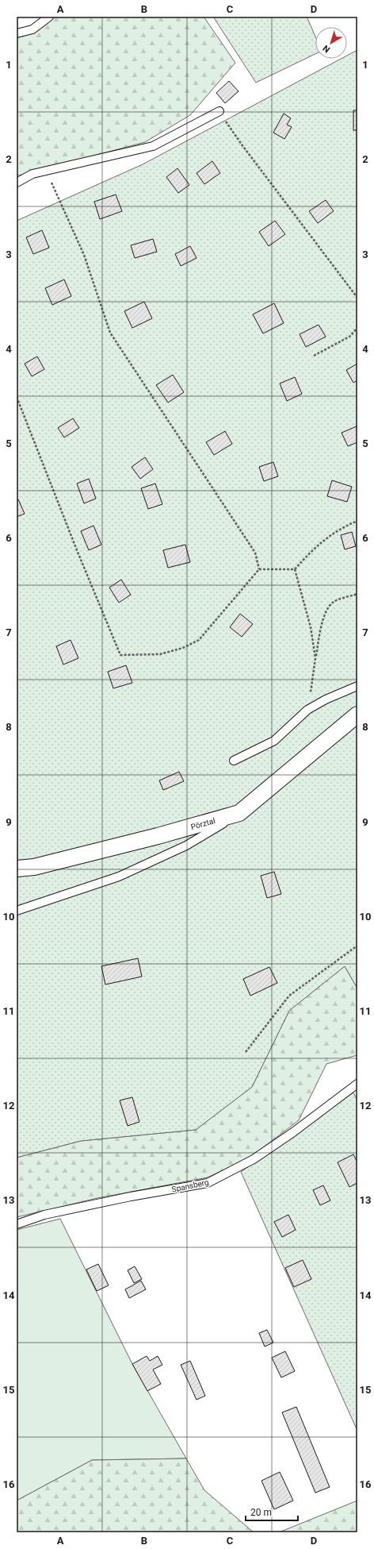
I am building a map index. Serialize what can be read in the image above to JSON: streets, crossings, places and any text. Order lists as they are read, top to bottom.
{
  "streets": {
    "street": ["Pörztal"],
    "lane": ["Spansberg"]
  },
  "scale_bar": "20 m",
  "north": "bottom left",
  "grid": {
    "columns": [
      "A",
      "B",
      "C",
      "D"
    ],
    "rows": [
      "1",
      "2",
      "3",
      "4",
      "5",
      "6",
      "7",
      "8",
      "9",
      "10",
      "11",
      "12",
      "13",
      "14",
      "15",
      "16"
    ]
  }
}
